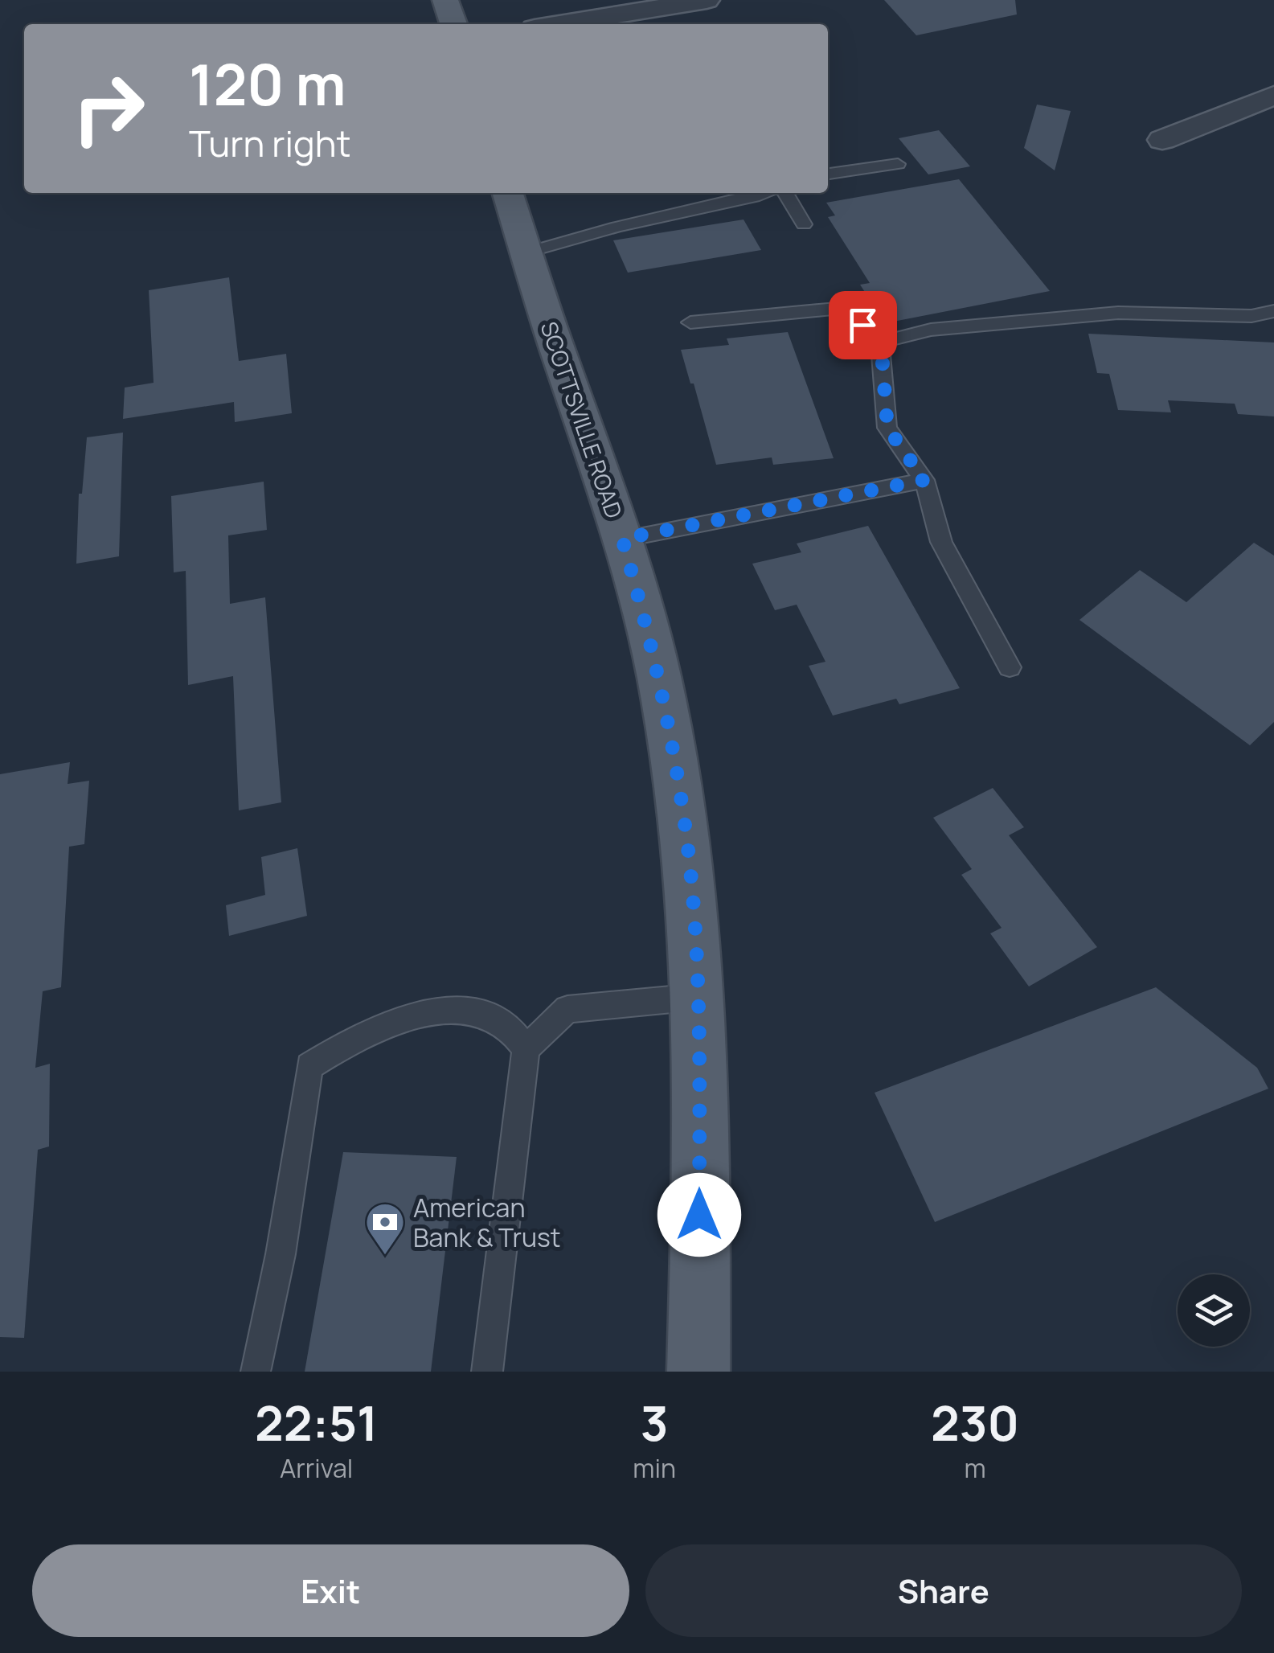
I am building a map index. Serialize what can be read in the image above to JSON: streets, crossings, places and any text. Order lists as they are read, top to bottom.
{
  "streets": {
    "main road": ["SCOTTSVILLE ROAD"]
  },
  "places": {
    "bank": ["American Bank & Trust"]
  },
  "page": {
    "turn": ["120 m", "Turn right"],
    "eta": [
      "22:51",
      "Arrival",
      "3",
      "min",
      "230",
      "m"
    ],
    "buttons": ["Exit", "Share"]
  }
}
